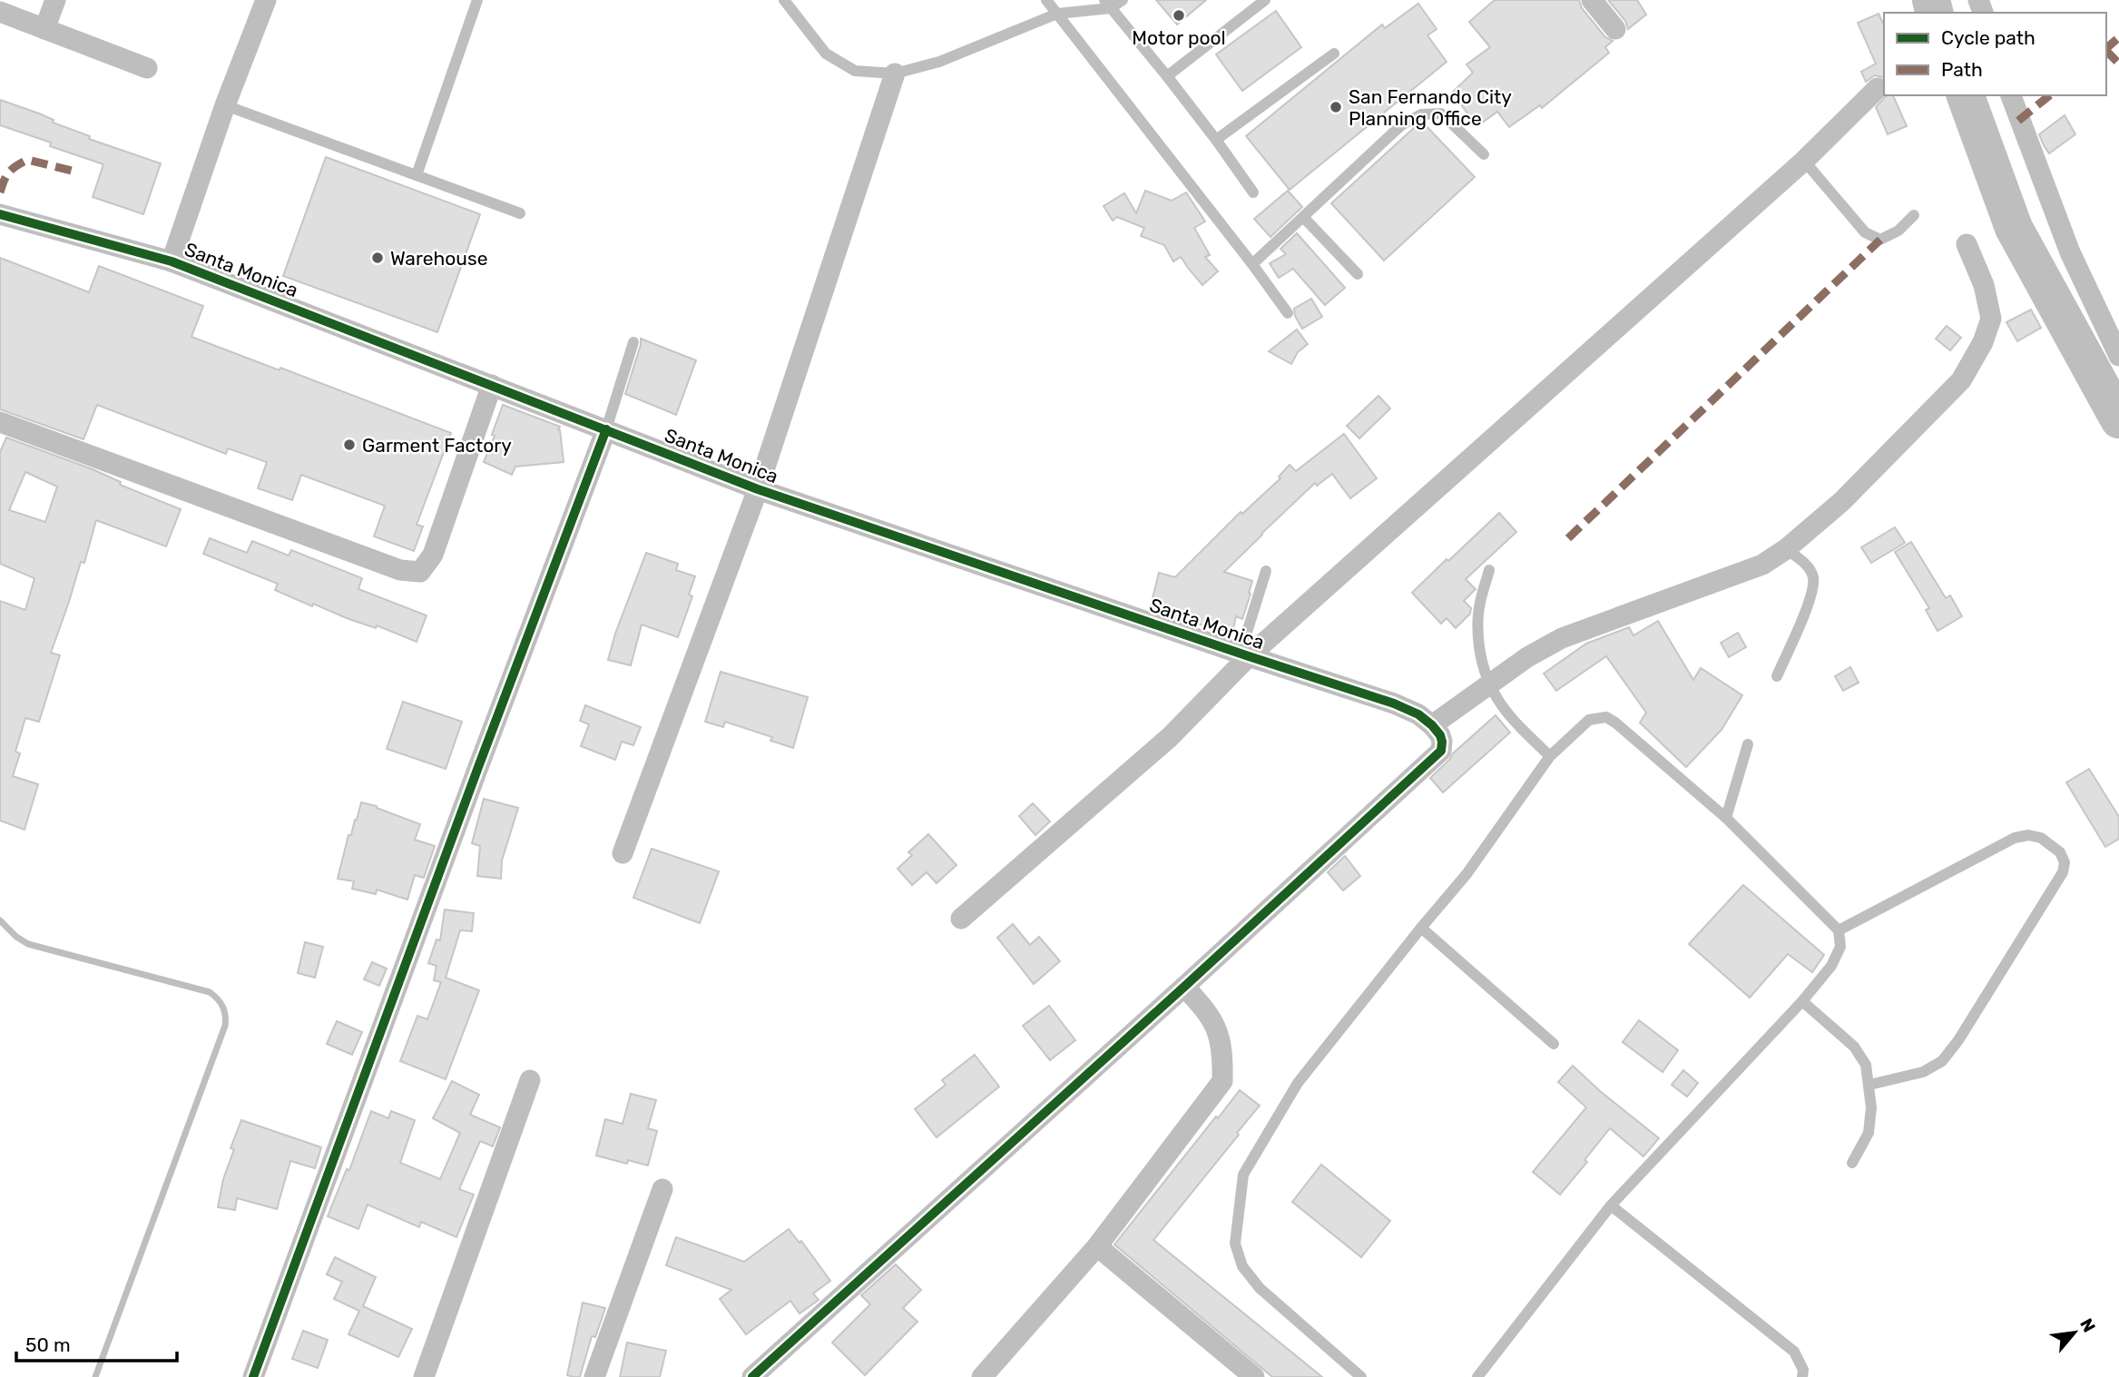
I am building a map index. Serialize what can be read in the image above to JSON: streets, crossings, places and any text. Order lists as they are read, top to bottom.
{
  "streets": {
    "street": ["Santa Monica"]
  },
  "places": [
    "Motor pool",
    "San Fernando City Planning Office",
    "Warehouse",
    "Garment Factory"
  ],
  "legend": ["Cycle path", "Path"],
  "scale_bar": "50 m",
  "north": "top right"
}
